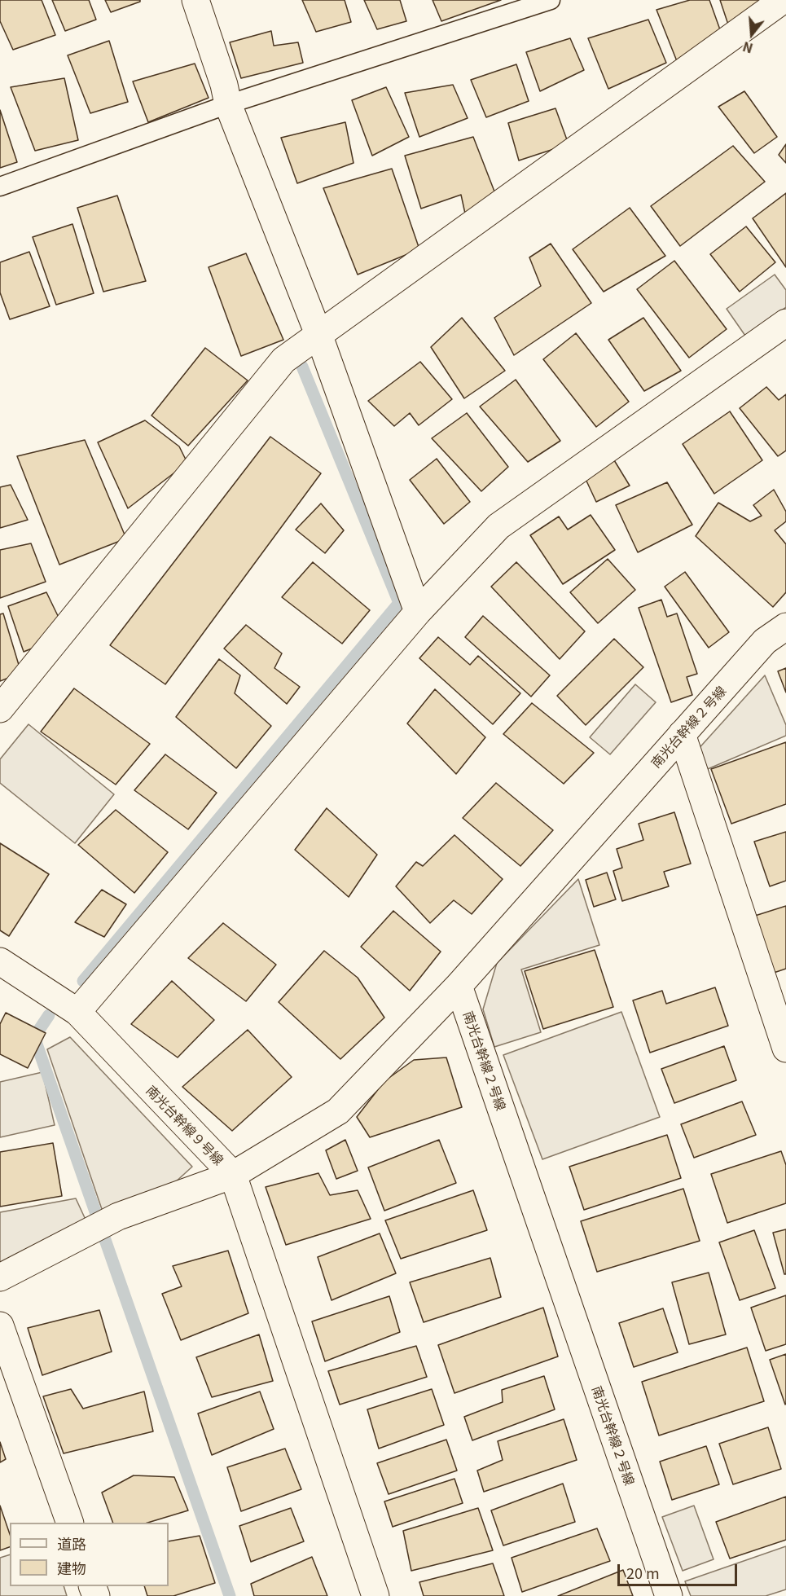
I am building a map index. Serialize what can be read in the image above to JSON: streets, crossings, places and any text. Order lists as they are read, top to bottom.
{
  "streets": {
    "street": ["南光台幹線２号線", "南光台幹線９号線"]
  },
  "crossings": [
    ["南光台幹線２号線", "南光台幹線９号線"]
  ],
  "legend": ["道路", "建物"],
  "scale_bar": "20 m",
  "north": "bottom"
}
